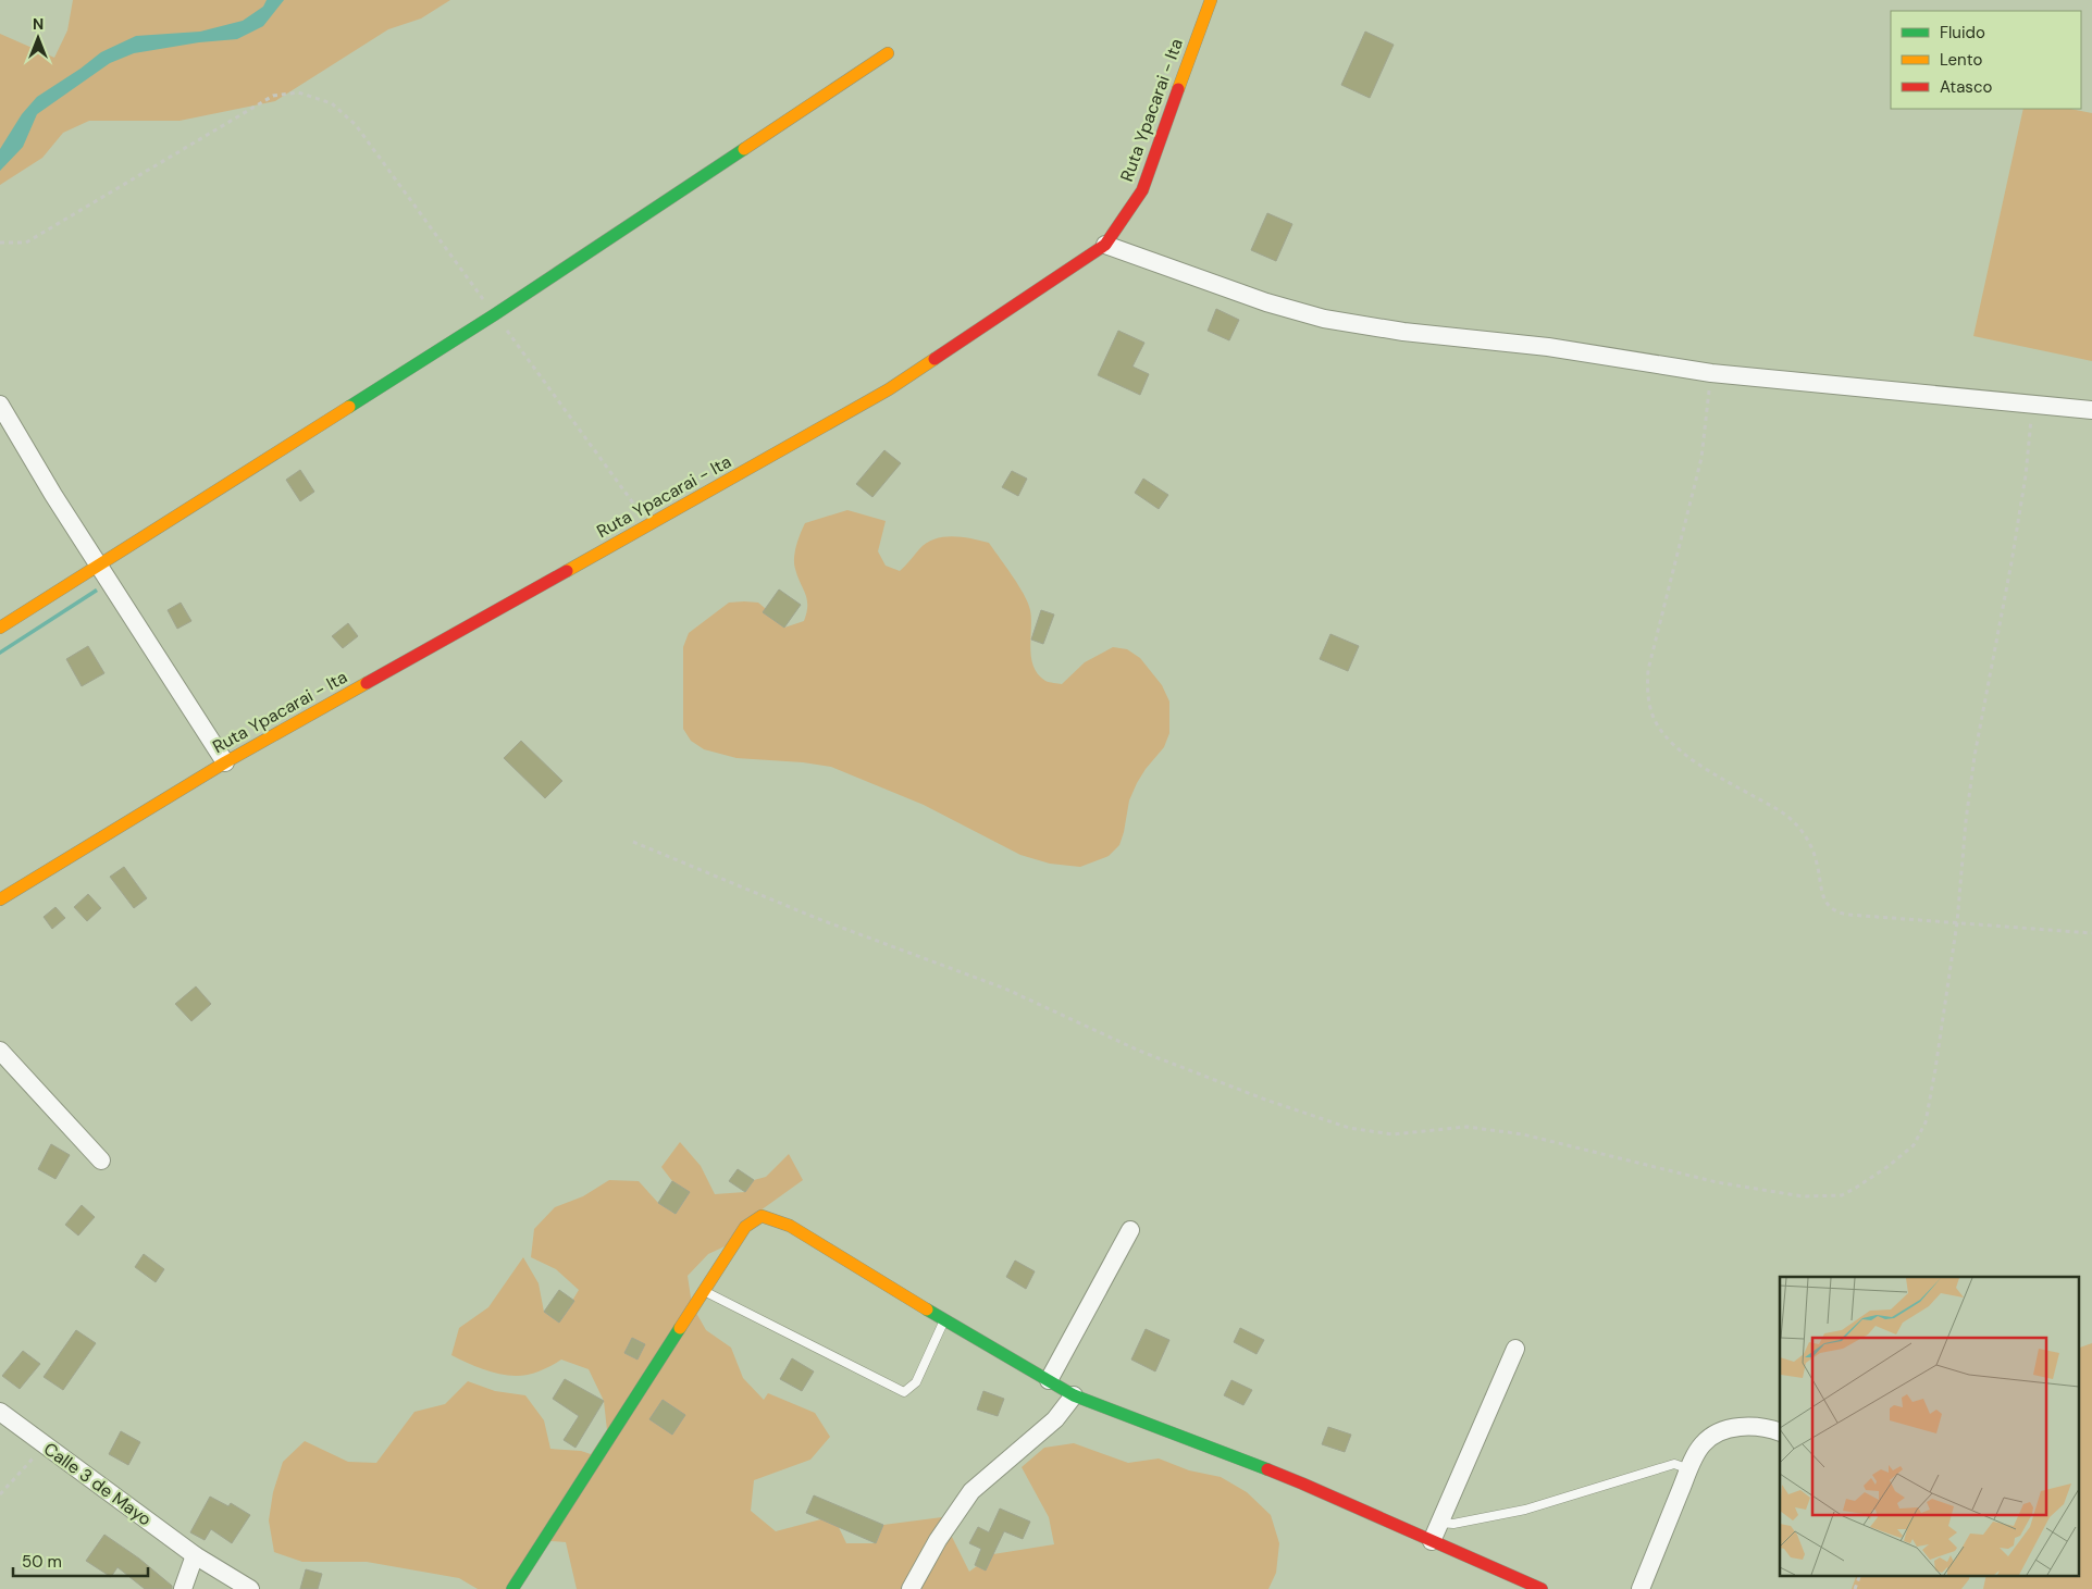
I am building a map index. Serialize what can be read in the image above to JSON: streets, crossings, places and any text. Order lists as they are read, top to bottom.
{
  "streets": {
    "street": ["Ruta Ypacarai - Ita", "Calle 3 de Mayo"]
  },
  "legend": ["Fluido", "Lento", "Atasco"],
  "scale_bar": "50 m",
  "north": "top"
}
